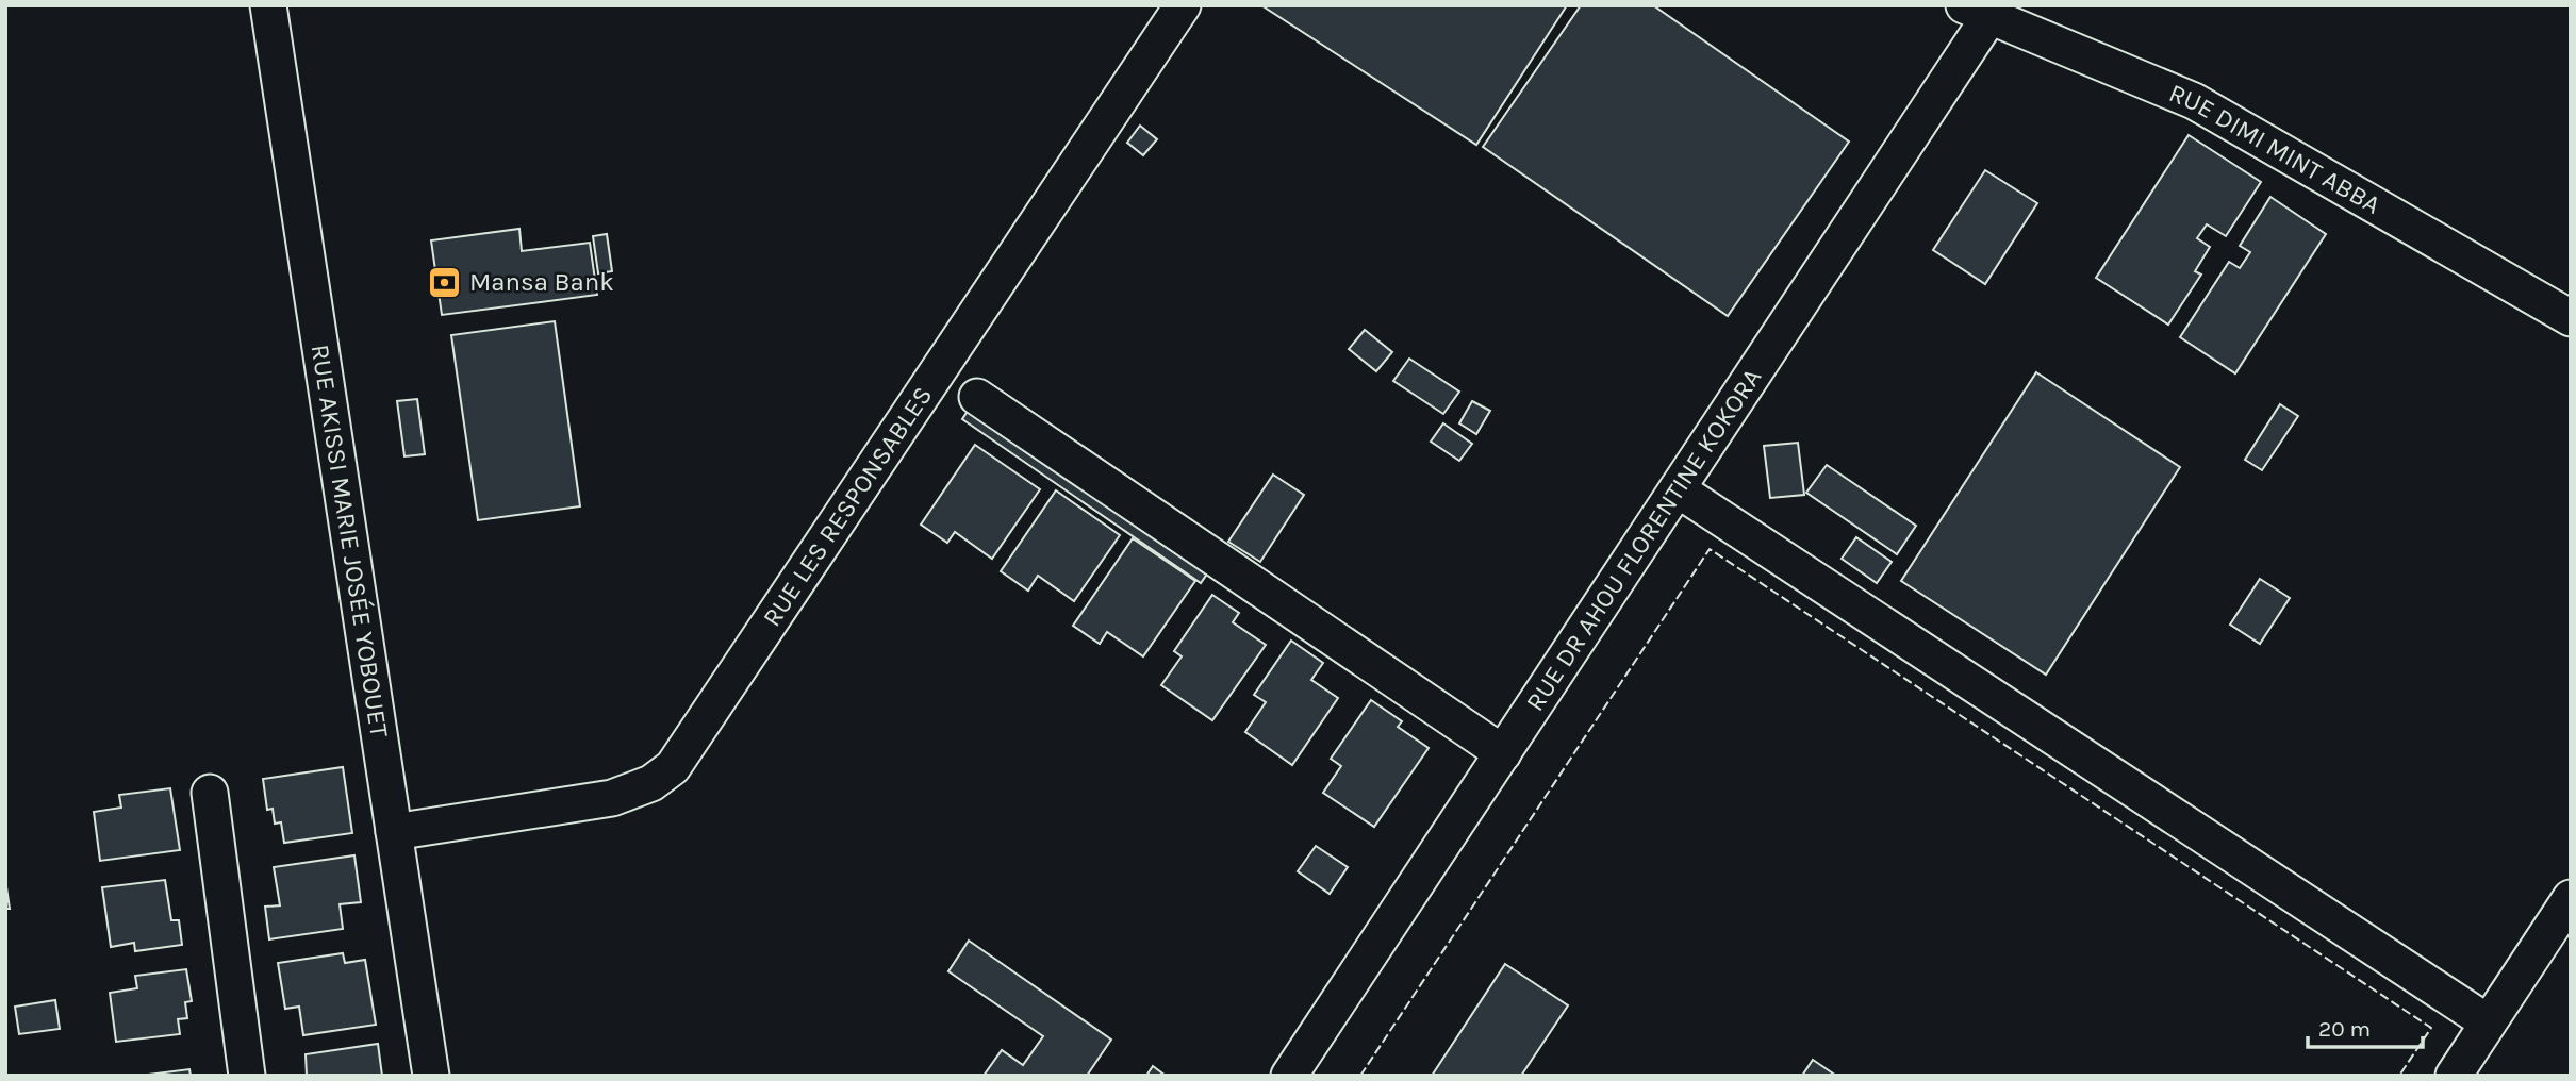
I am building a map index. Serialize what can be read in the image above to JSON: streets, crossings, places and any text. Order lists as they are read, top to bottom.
{
  "streets": {
    "street": [
      "RUE DIMI MINT ABBA",
      "RUE LES RESPONSABLES",
      "RUE AKISSI MARIE JOSÉE YOBOUET",
      "RUE DR AHOU FLORENTINE KOKORA"
    ]
  },
  "crossings": [
    ["RUE DIMI MINT ABBA", "RUE DR AHOU FLORENTINE KOKORA"],
    ["RUE LES RESPONSABLES", "RUE AKISSI MARIE JOSÉE YOBOUET"]
  ],
  "places": {
    "bank": ["Mansa Bank"]
  },
  "scale_bar": "20 m"
}
